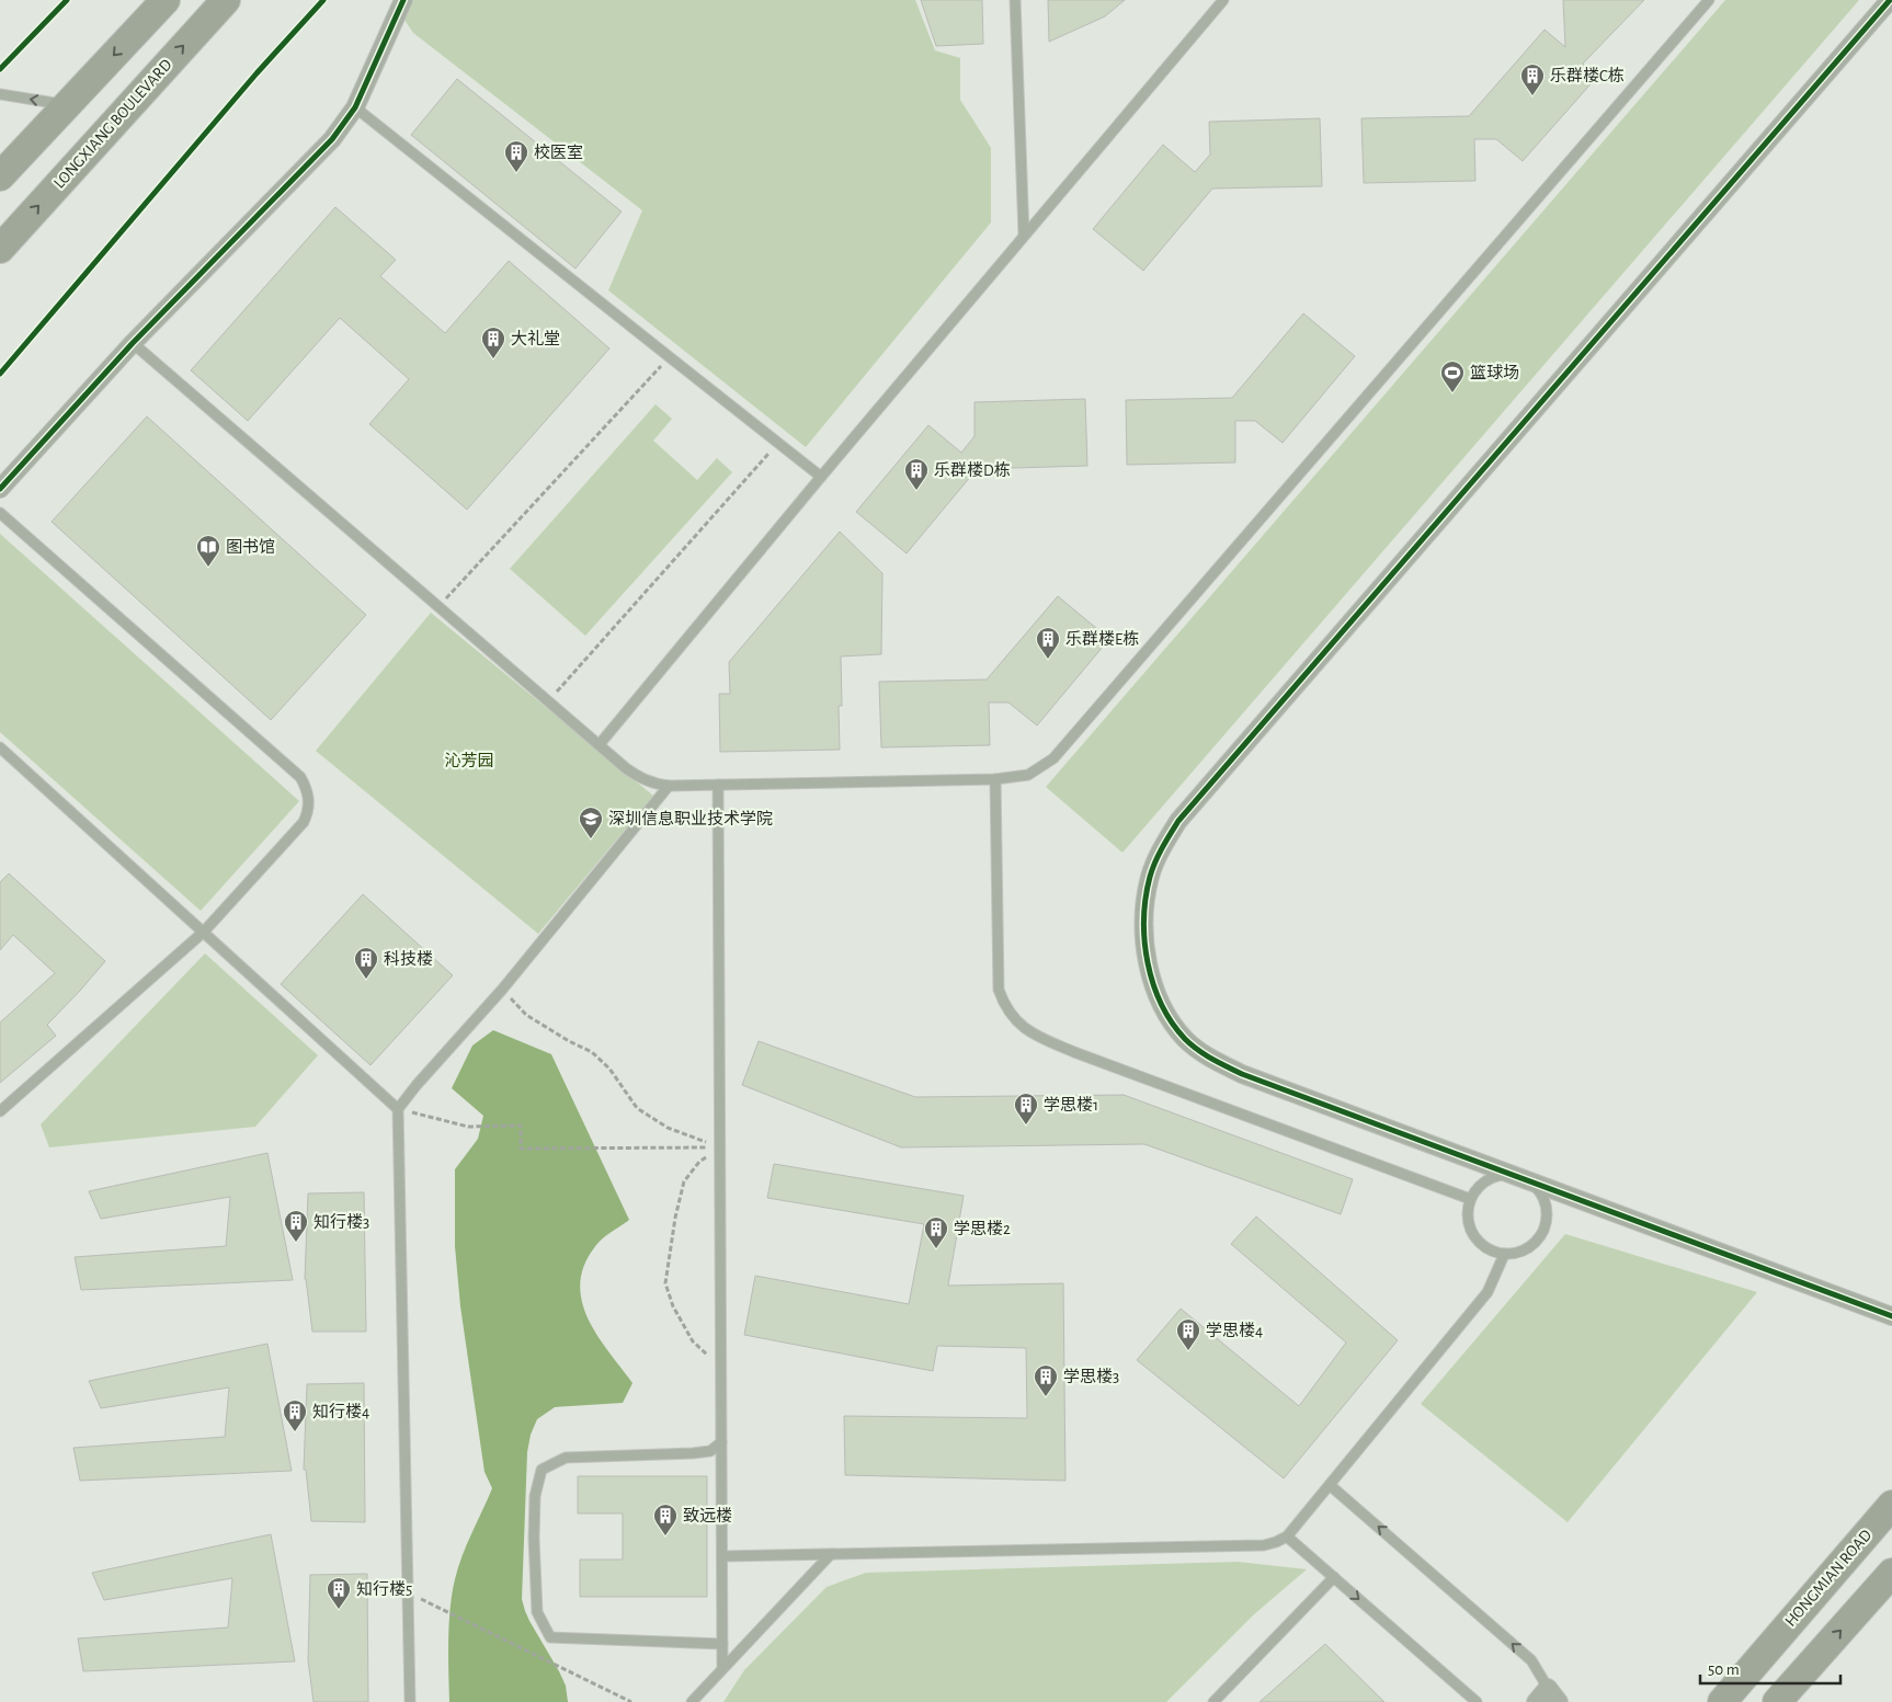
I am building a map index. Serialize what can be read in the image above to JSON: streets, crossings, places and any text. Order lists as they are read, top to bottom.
{
  "streets": {
    "main road": ["LONGXIANG BOULEVARD", "HONGMIAN ROAD"]
  },
  "parks": ["沁芳园"],
  "places": {
    "building": [
      "乐群楼C栋",
      "校医室",
      "大礼堂",
      "乐群楼D栋",
      "乐群楼E栋",
      "科技楼",
      "学思楼1",
      "知行楼3",
      "学思楼2",
      "学思楼4",
      "学思楼3",
      "知行楼4",
      "致远楼",
      "知行楼5"
    ],
    "sports": ["篮球场"],
    "library": ["图书馆"],
    "school or university": ["深圳信息职业技术学院"]
  },
  "scale_bar": "50 m"
}
